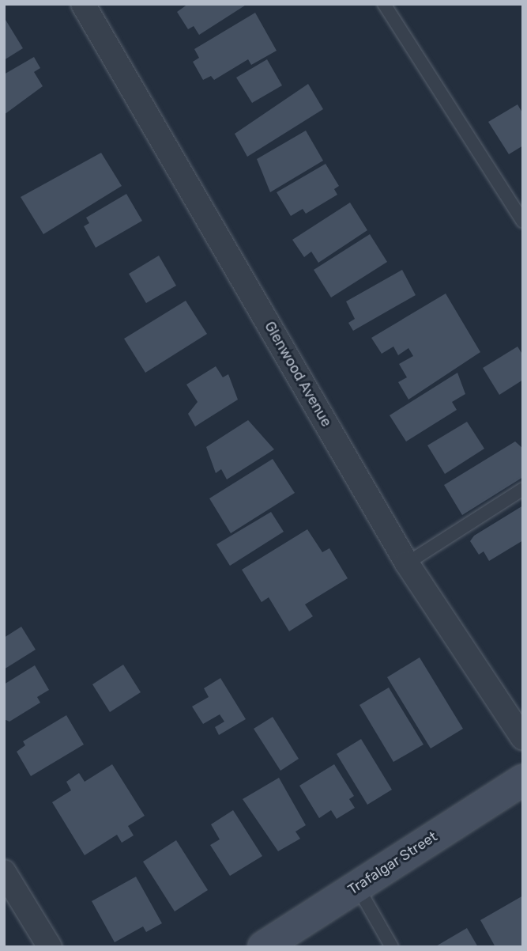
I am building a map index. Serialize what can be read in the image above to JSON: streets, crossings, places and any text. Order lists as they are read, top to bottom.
{
  "streets": {
    "main road": ["Trafalgar Street"],
    "street": ["Glenwood Avenue"]
  }
}
